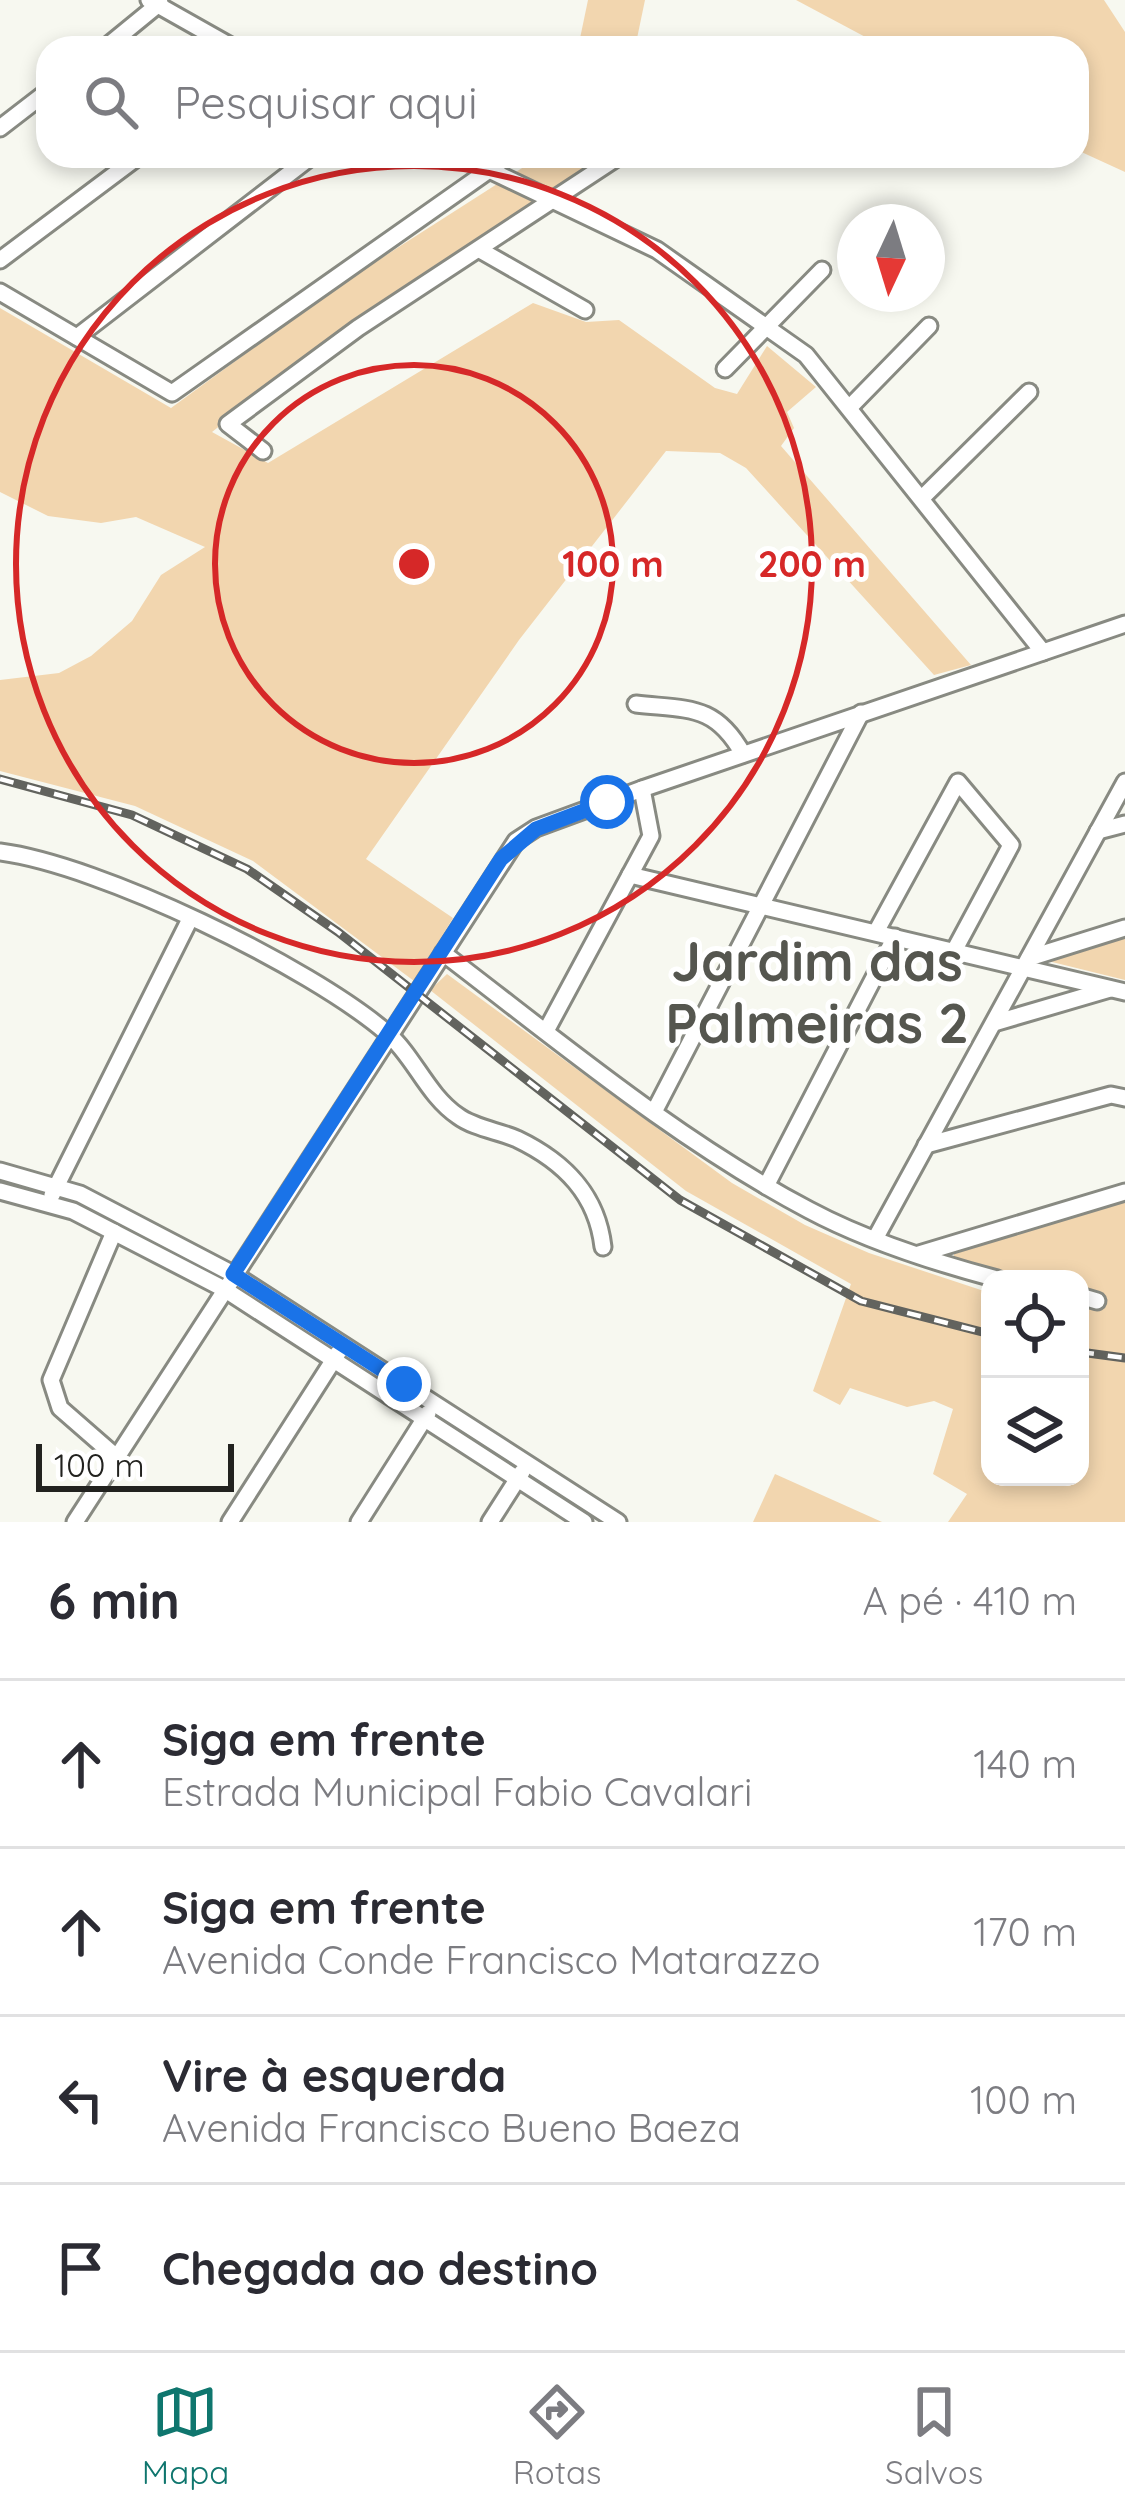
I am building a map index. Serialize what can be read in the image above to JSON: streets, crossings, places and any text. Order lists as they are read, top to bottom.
{
  "districts": ["Jardim das Palmeiras 2"],
  "scale_bar": "100 m",
  "north": "bottom",
  "page": {
    "search": "Pesquisar aqui",
    "scale": "100 m",
    "heading": ["6 min", "A pé · 410 m"],
    "list": [
      ["Siga em frente", "Estrada Municipal Fabio Cavalari", "140 m"],
      ["Siga em frente", "Avenida Conde Francisco Matarazzo", "170 m"],
      ["Vire à esquerda", "Avenida Francisco Bueno Baeza", "100 m"],
      "Chegada ao destino"
    ],
    "nav": ["Mapa", "Rotas", "Salvos"]
  },
  "rings": ["100 m", "200 m"]
}
